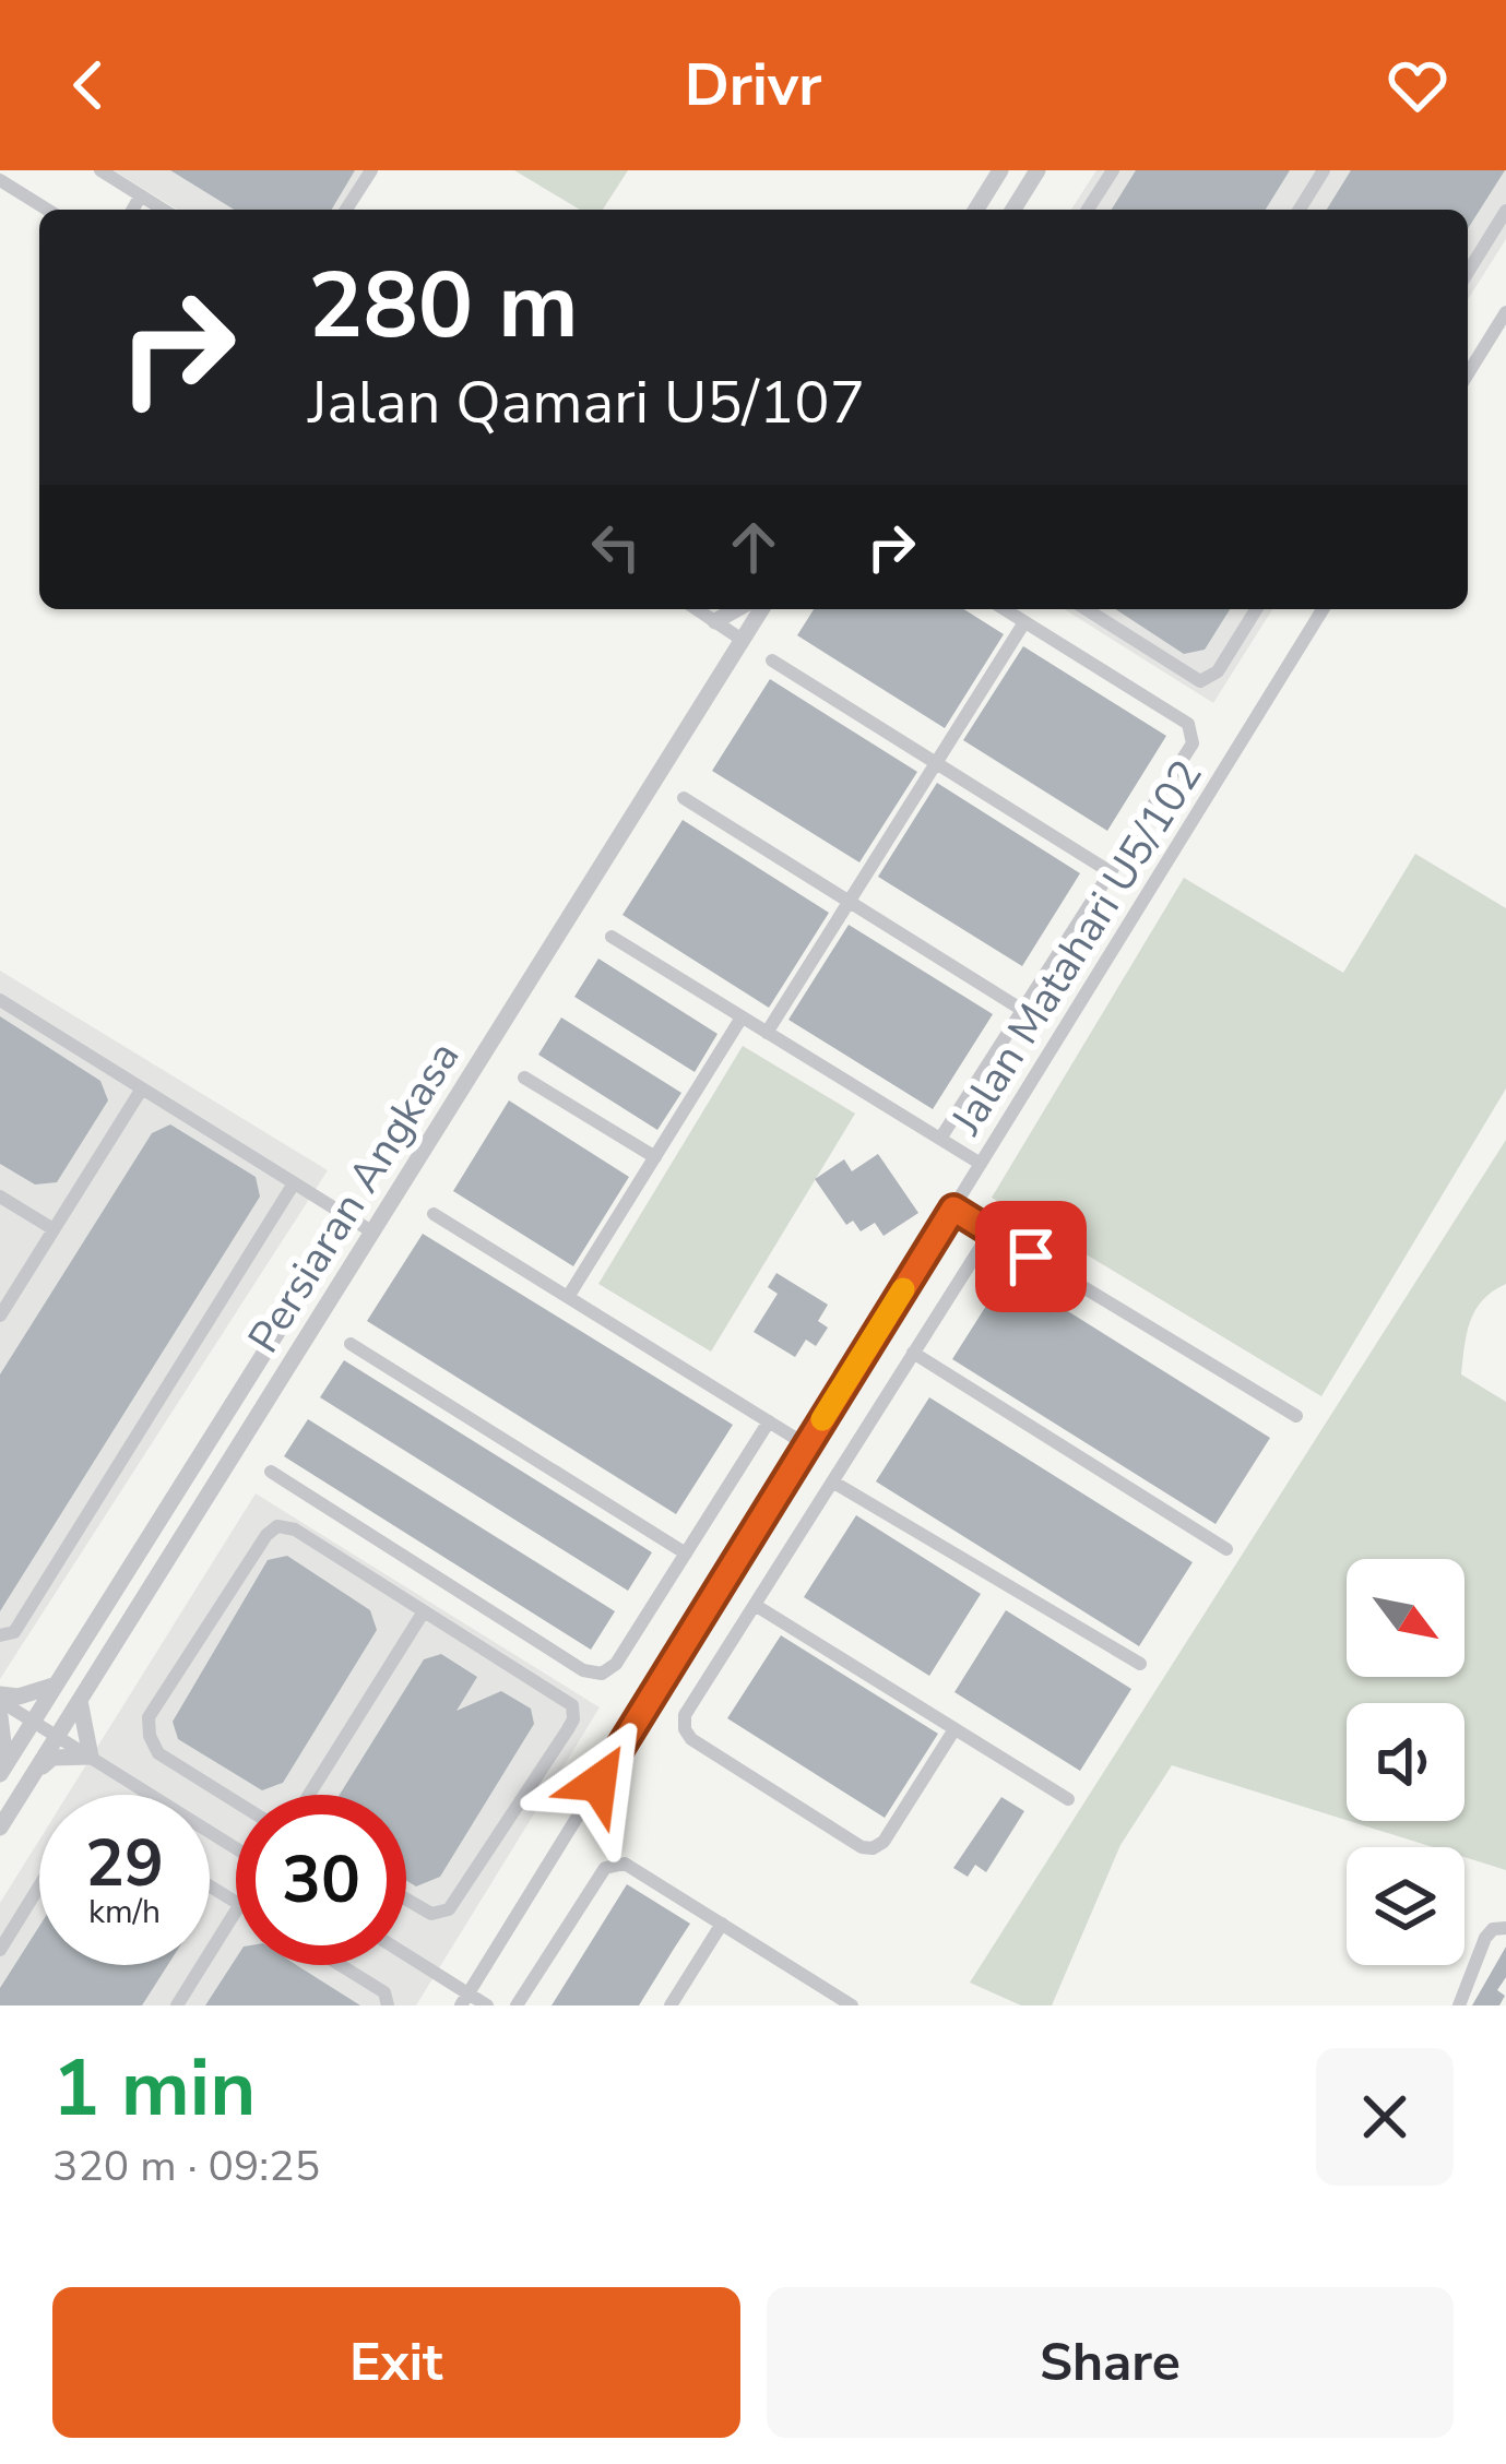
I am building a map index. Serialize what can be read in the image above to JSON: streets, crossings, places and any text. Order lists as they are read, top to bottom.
{
  "streets": {
    "street": ["Jalan Matahari U5/102", "Persiaran Angkasa"]
  },
  "north": "bottom right",
  "page": {
    "header": "Drivr",
    "turn": ["280 m", "Jalan Qamari U5/107"],
    "speed": "29 km/h",
    "limit": "30",
    "heading": ["1 min", "320 m · 09:25"],
    "buttons": ["Exit", "Share"]
  }
}
